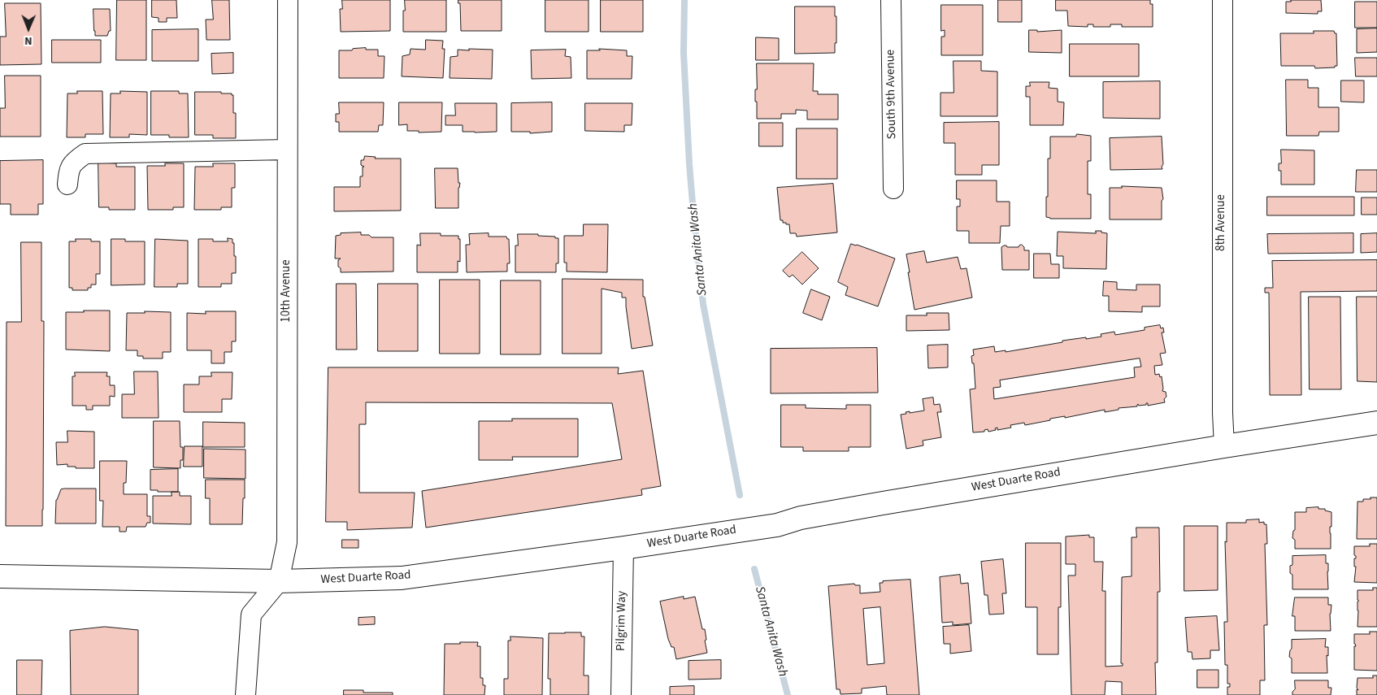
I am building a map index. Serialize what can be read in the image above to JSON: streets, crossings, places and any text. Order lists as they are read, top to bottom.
{
  "streets": {
    "main road": ["West Duarte Road"],
    "street": [
      "South 9th Avenue",
      "8th Avenue",
      "10th Avenue",
      "Pilgrim Way"
    ]
  },
  "crossings": [
    ["8th Avenue", "West Duarte Road"],
    ["10th Avenue", "West Duarte Road"],
    ["West Duarte Road", "Pilgrim Way"]
  ],
  "water": ["Santa Anita Wash"],
  "north": "bottom"
}
